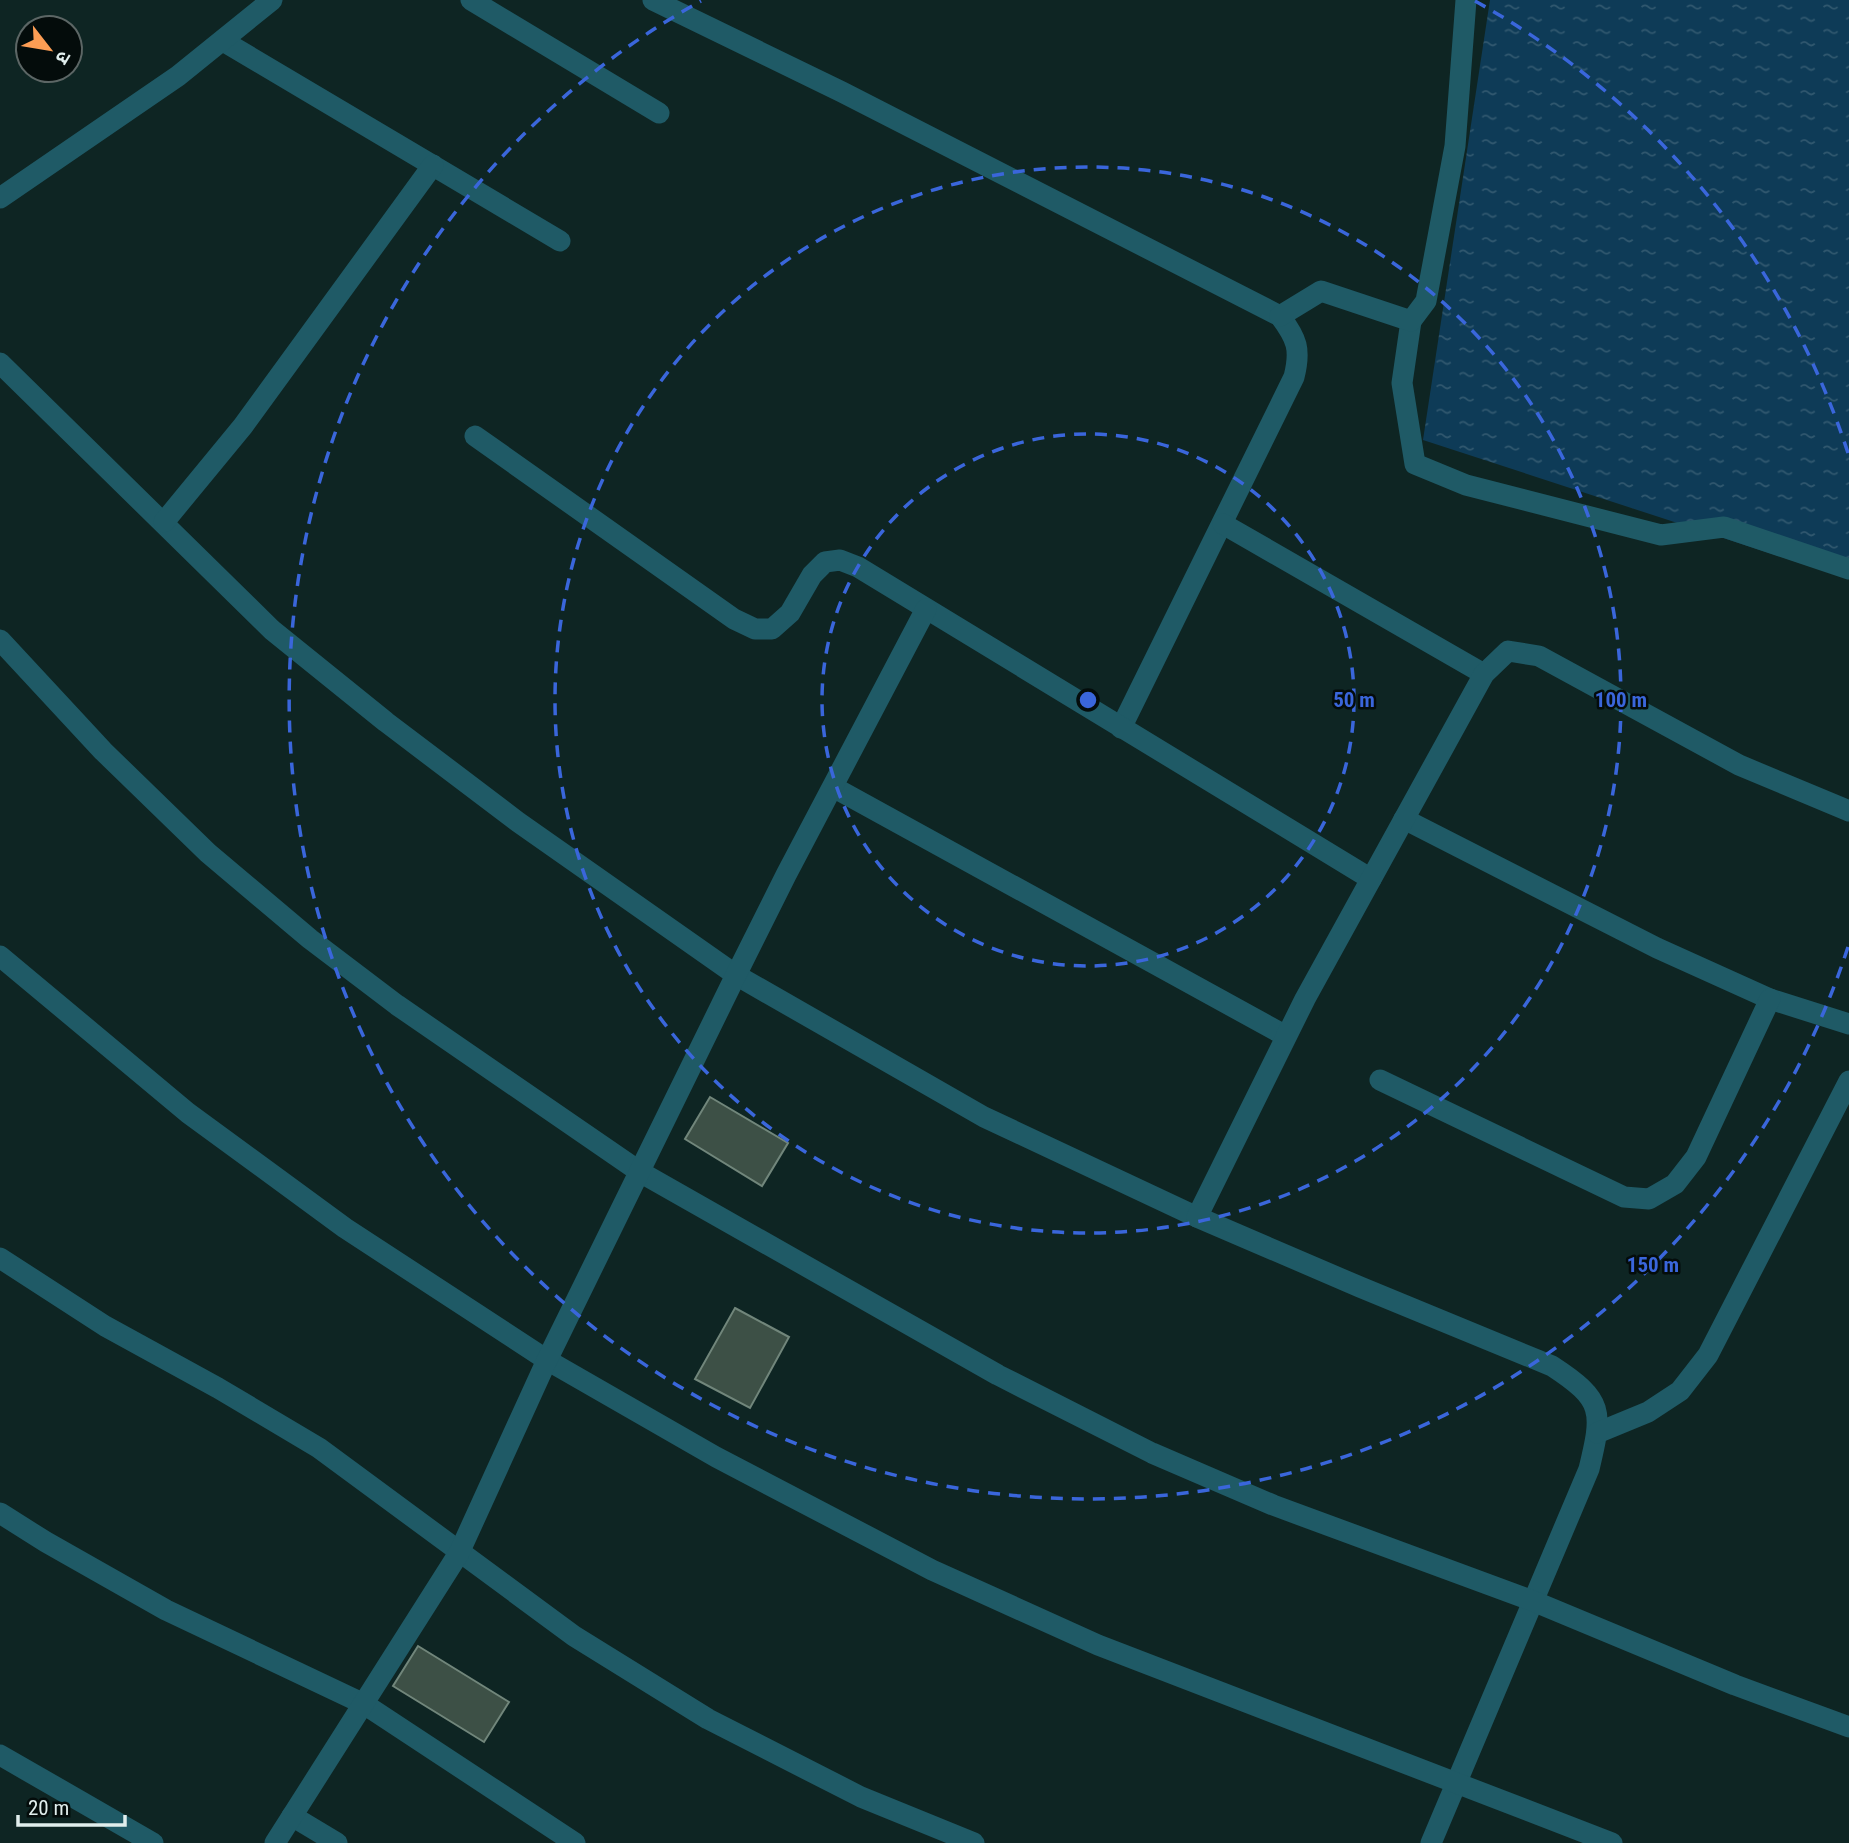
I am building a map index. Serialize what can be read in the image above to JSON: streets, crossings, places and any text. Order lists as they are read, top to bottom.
{
  "scale_bar": "20 m",
  "north": "bottom right",
  "rings": ["50 m", "100 m", "150 m"]
}
